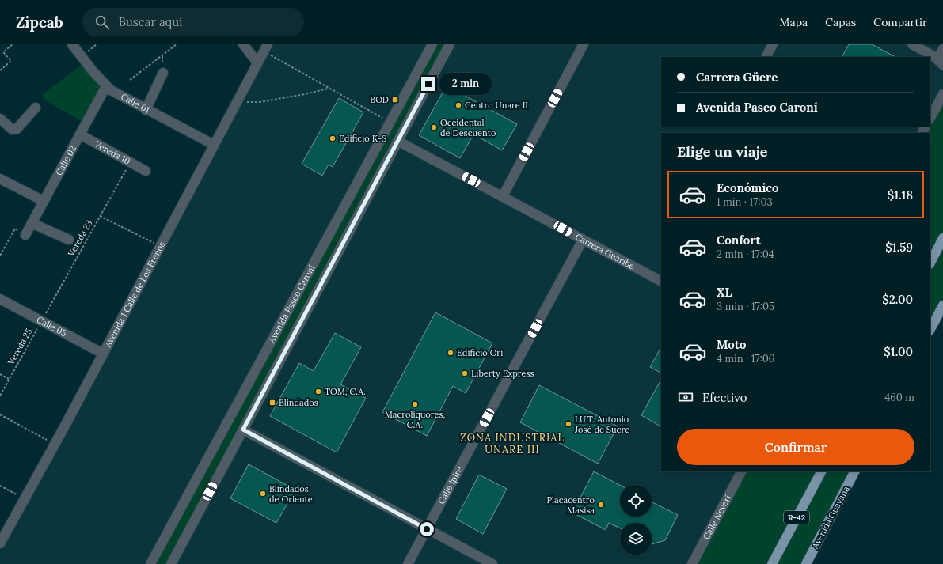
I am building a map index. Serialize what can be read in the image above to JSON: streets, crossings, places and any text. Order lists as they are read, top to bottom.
{
  "streets": {
    "main road": ["R-42", "Avenida Guayana"],
    "street": [
      "Calle 01",
      "Vereda 10",
      "Calle 02",
      "Carrera Guaribe",
      "Avenida 1 Calle de Los Frenos",
      "Avenida Paseo Caroní",
      "Calle 05",
      "Calle Ipire",
      "Calle Neverí"
    ],
    "path": ["Vereda 23", "Vereda 25"]
  },
  "crossings": [
    ["Calle 01", "Calle 02"],
    ["Calle 01", "Avenida 1 Calle de Los Frenos"],
    ["Vereda 10", "Calle 02"],
    ["Vereda 10", "Vereda 23"],
    ["Vereda 23", "Calle 05"],
    ["Vereda 23", "Vereda 25"],
    ["Carrera Guaribe", "Avenida Paseo Caroní"],
    ["Carrera Guaribe", "Calle Ipire"],
    ["Avenida 1 Calle de Los Frenos", "Calle 05"],
    ["Calle 05", "Vereda 25"]
  ],
  "districts": ["ZONA INDUSTRIAL UNARE III"],
  "places": {
    "transit": ["BOD", "Blindados"],
    "other": [
      "Centro Unare II",
      "Occidental de Descuento",
      "Edificio K-S",
      "Edificio Ori",
      "Liberty Express",
      "TOM, C.A.",
      "Macroliquores, C.A.",
      "I.U.T. Antonio José de Sucre",
      "Blindados de Oriente",
      "Placacentro Masisa"
    ]
  },
  "page": {
    "header": "Zipcab",
    "search": "Buscar aquí",
    "nav": ["Mapa", "Capas", "Compartir"],
    "banner": ["Carrera Güere", "Avenida Paseo Caroní"],
    "bubble": "2 min",
    "heading": "Elige un viaje",
    "list": [
      {
        "name": "Económico",
        "note": "1 min · 17:03",
        "value": "$1.18"
      },
      {
        "name": "Confort",
        "note": "2 min · 17:04",
        "value": "$1.59"
      },
      {
        "name": "XL",
        "note": "3 min · 17:05",
        "value": "$2.00"
      },
      {
        "name": "Moto",
        "note": "4 min · 17:06",
        "value": "$1.00"
      }
    ],
    "pay": ["Efectivo", "460 m"],
    "buttons": "Confirmar"
  }
}
